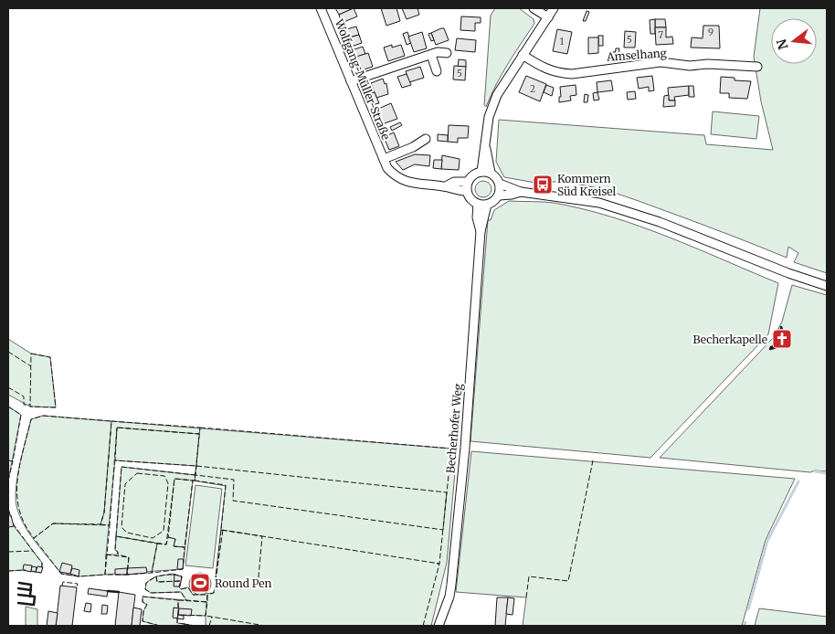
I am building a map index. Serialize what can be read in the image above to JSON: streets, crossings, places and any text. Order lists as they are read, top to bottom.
{
  "streets": {
    "street": ["Amselhang", "Wolfgang-Müller-Straße", "Becherhofer Weg"]
  },
  "crossings": [
    ["Wolfgang-Müller-Straße", "Becherhofer Weg"]
  ],
  "places": {
    "bus stop": ["Kommern Süd Kreisel"],
    "church": ["Becherkapelle"],
    "sports": ["Round Pen"]
  },
  "house_numbers": [
    "9",
    "7",
    "5",
    "1",
    "5",
    "2"
  ],
  "north": "left"
}
